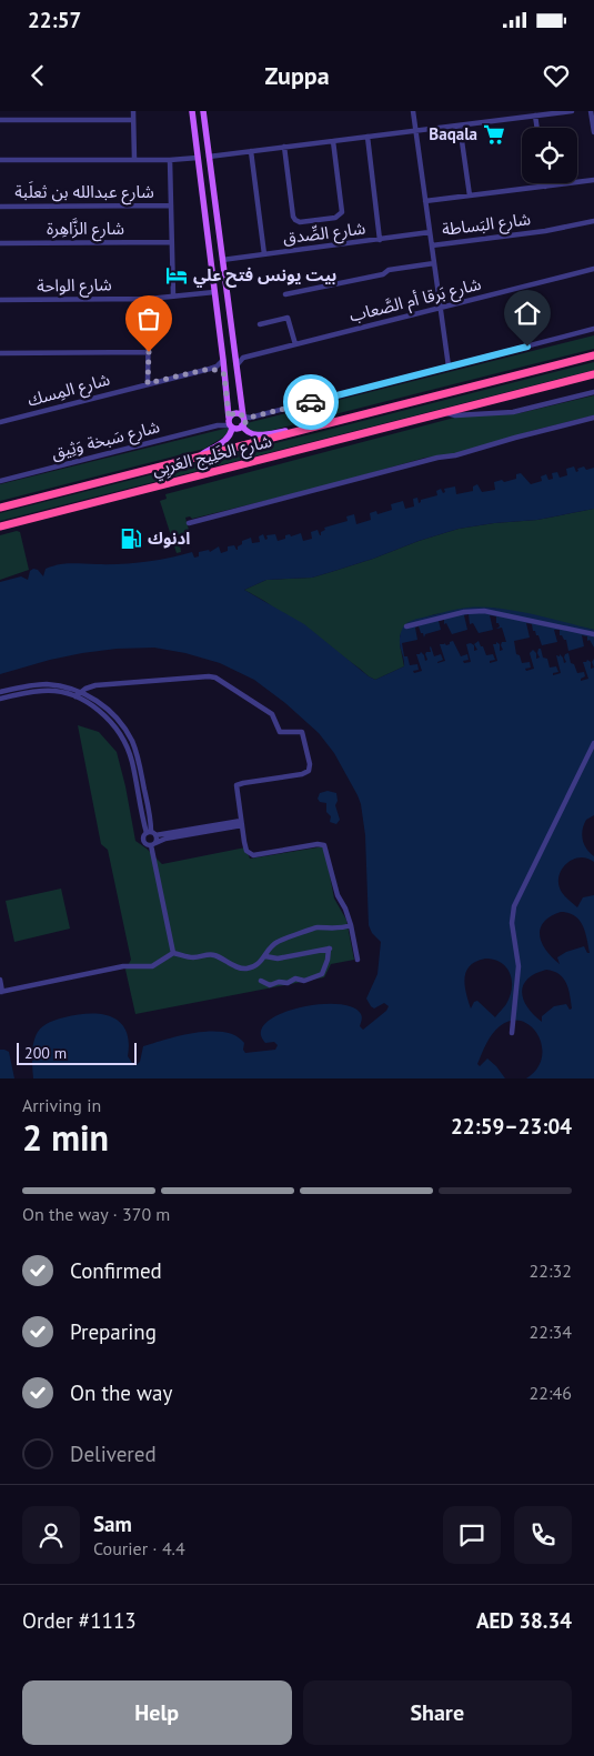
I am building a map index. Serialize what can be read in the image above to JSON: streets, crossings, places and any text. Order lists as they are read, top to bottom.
{
  "streets": {
    "highway": ["شارع الخَلِيج العَربِي"],
    "street": [
      "شارع عبدالله بن ثعلَبة",
      "شارع البَساطة",
      "شارع الزَّاهِرة",
      "شارع الصِّدق",
      "شارع الواحة",
      "شارع بَرقا أم الصَّعاب",
      "شارع المِسك",
      "شارع سَبخة وَثِيق"
    ]
  },
  "places": {
    "supermarket": ["Baqala"],
    "hotel": ["بيت يونس فتح علي"],
    "fuel station": ["ادنوك"]
  },
  "scale_bar": "200 m",
  "page": {
    "status": "22:57",
    "header": "Zuppa",
    "scale": "200 m",
    "heading": ["2 min", "Arriving in", "22:59–23:04"],
    "panel": [
      "Sam",
      "Courier · 4.4",
      "Order #1113",
      "AED 38.34"
    ],
    "bar": "On the way · 370 m",
    "list": [
      ["Confirmed", "22:32"],
      ["Preparing", "22:34"],
      ["On the way", "22:46"],
      "Delivered"
    ],
    "buttons": ["Help", "Share"]
  }
}
